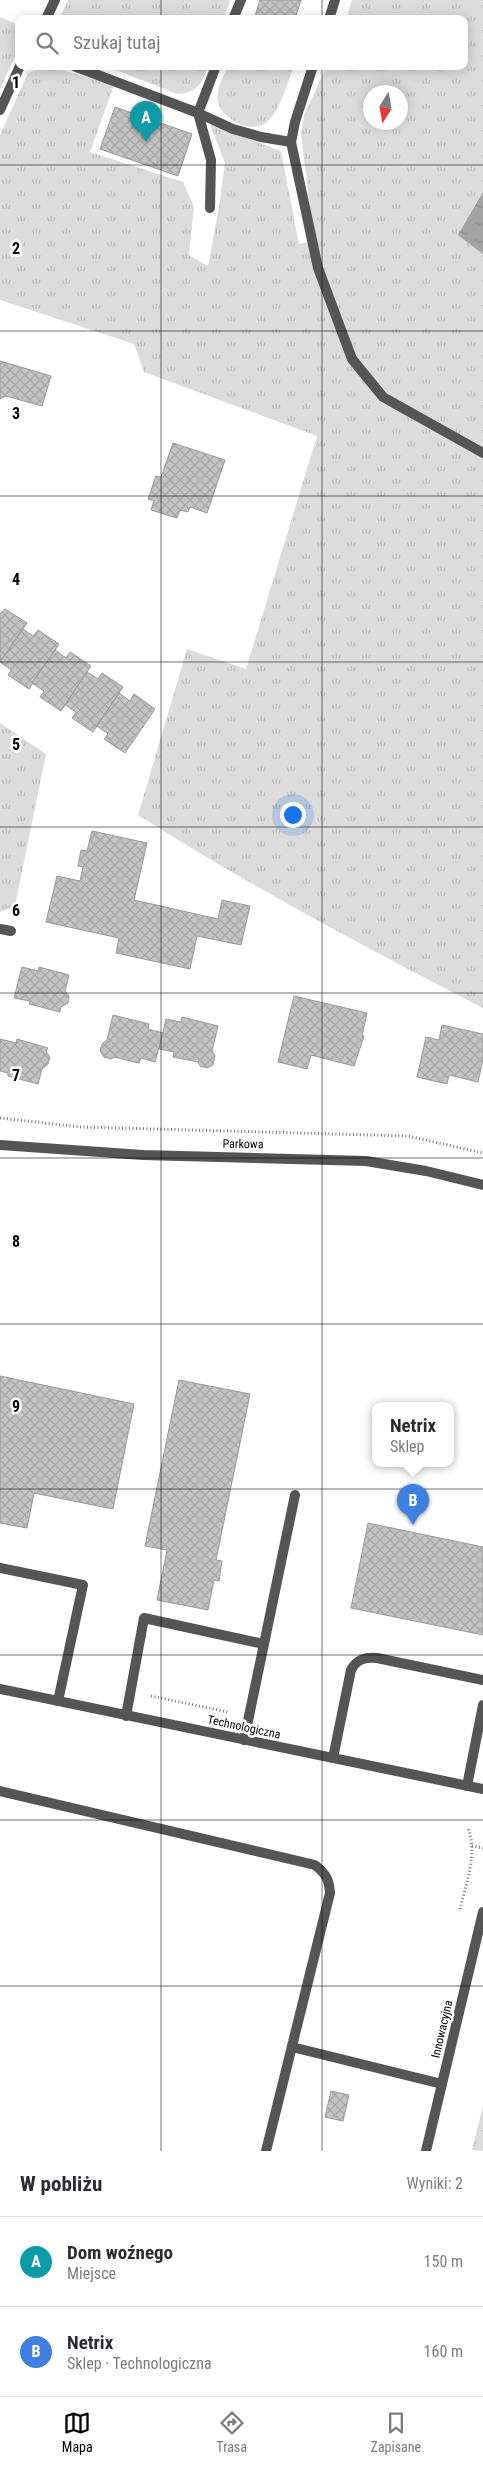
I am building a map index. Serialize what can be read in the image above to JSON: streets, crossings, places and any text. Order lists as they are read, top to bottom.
{
  "streets": {
    "street": ["Parkowa", "Technologiczna", "Innowacyjna"]
  },
  "north": "bottom",
  "page": {
    "search": "Szukaj tutaj",
    "pins": ["A", "B"],
    "popup": ["Netrix", "Sklep"],
    "heading": ["W pobliżu", "Wyniki: 2"],
    "list": [
      {
        "mark": "A",
        "name": "Dom woźnego",
        "note": "Miejsce",
        "value": "150 m"
      },
      {
        "mark": "B",
        "name": "Netrix",
        "note": "Sklep · Technologiczna",
        "value": "160 m"
      }
    ],
    "nav": ["Mapa", "Trasa", "Zapisane"]
  },
  "grid": {
    "rows": [
      "1",
      "2",
      "3",
      "4",
      "5",
      "6",
      "7",
      "8",
      "9"
    ]
  }
}
